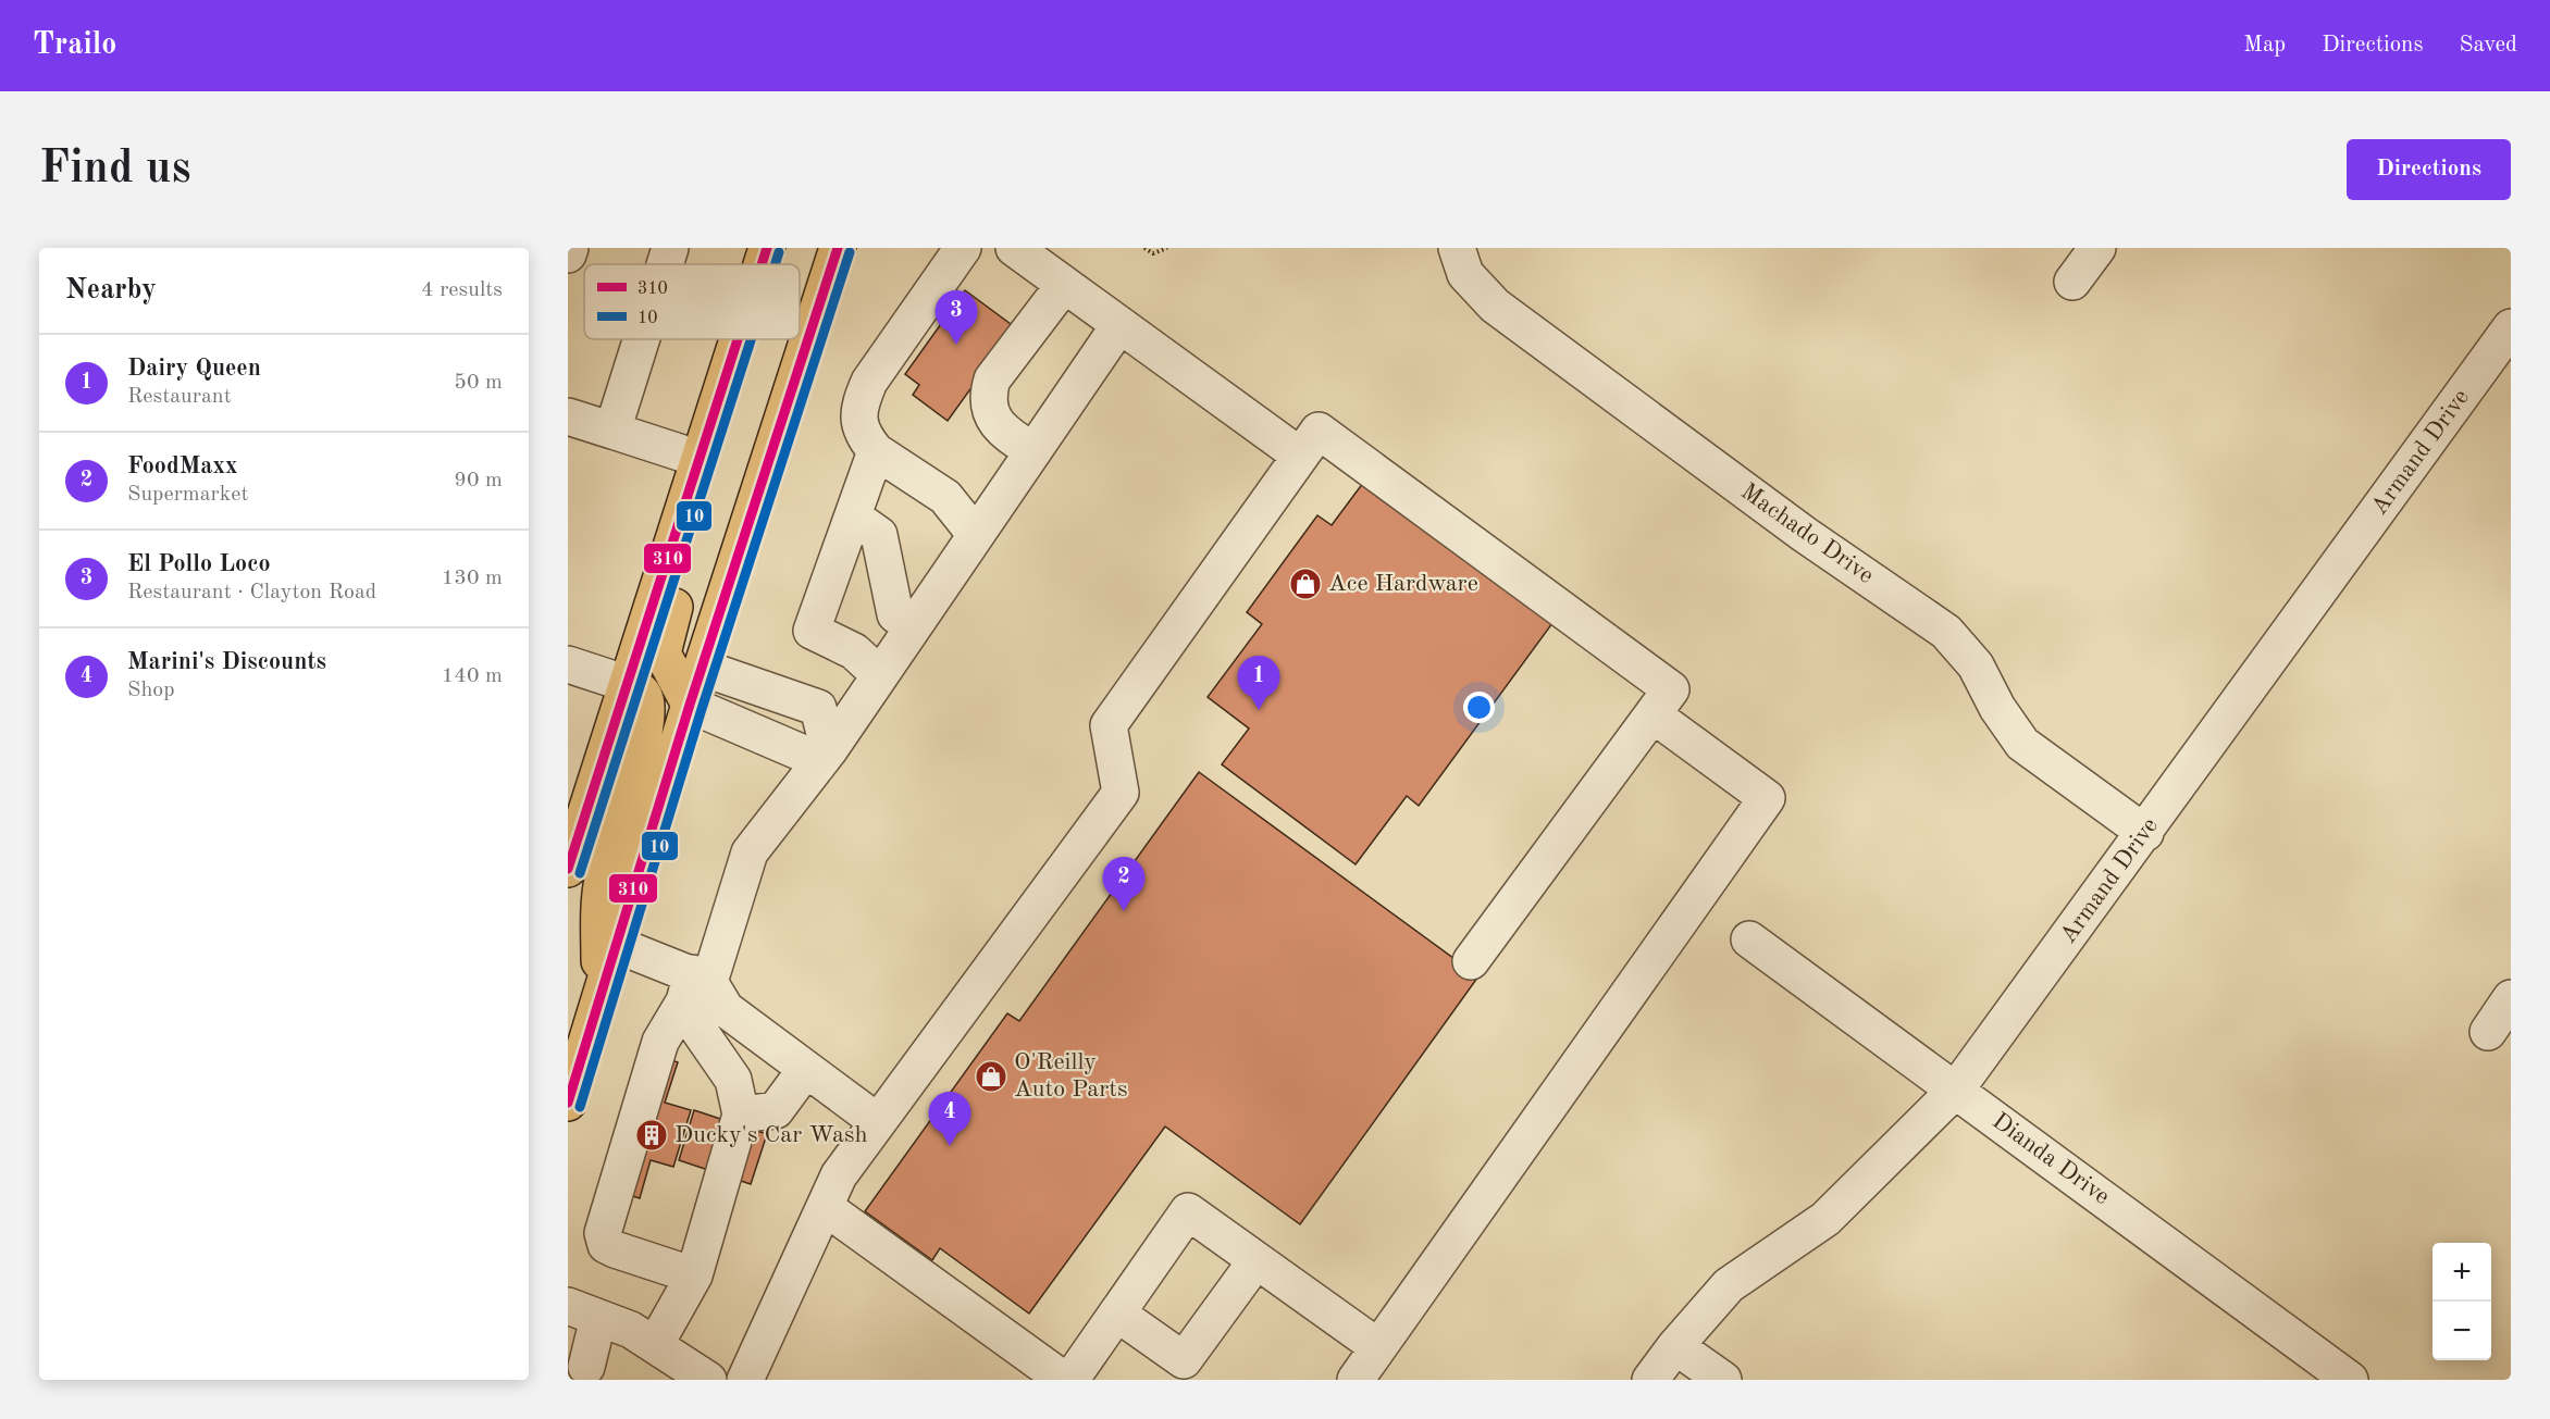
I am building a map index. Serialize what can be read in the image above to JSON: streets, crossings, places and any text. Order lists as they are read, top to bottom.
{
  "streets": {
    "street": ["Armand Drive", "Machado Drive", "Dianda Drive"]
  },
  "crossings": [
    ["Armand Drive", "Machado Drive"],
    ["Armand Drive", "Dianda Drive"]
  ],
  "places": {
    "shop": ["Ace Hardware", "O'Reilly Auto Parts"],
    "building": ["Ducky's Car Wash"]
  },
  "lines": ["transit line 310", "transit line 10"],
  "legend": ["310", "10"],
  "page": {
    "header": "Trailo",
    "nav": ["Map", "Directions", "Saved"],
    "buttons": "Directions",
    "title": "Find us",
    "heading": ["Nearby", "4 results"],
    "pins": [
      "3",
      "1",
      "2",
      "4"
    ],
    "list": [
      {
        "mark": "1",
        "name": "Dairy Queen",
        "note": "Restaurant",
        "value": "50 m"
      },
      {
        "mark": "2",
        "name": "FoodMaxx",
        "note": "Supermarket",
        "value": "90 m"
      },
      {
        "mark": "3",
        "name": "El Pollo Loco",
        "note": "Restaurant · Clayton Road",
        "value": "130 m"
      },
      {
        "mark": "4",
        "name": "Marini's Discounts",
        "note": "Shop",
        "value": "140 m"
      }
    ],
    "map_buttons": ["+", "−"]
  }
}
